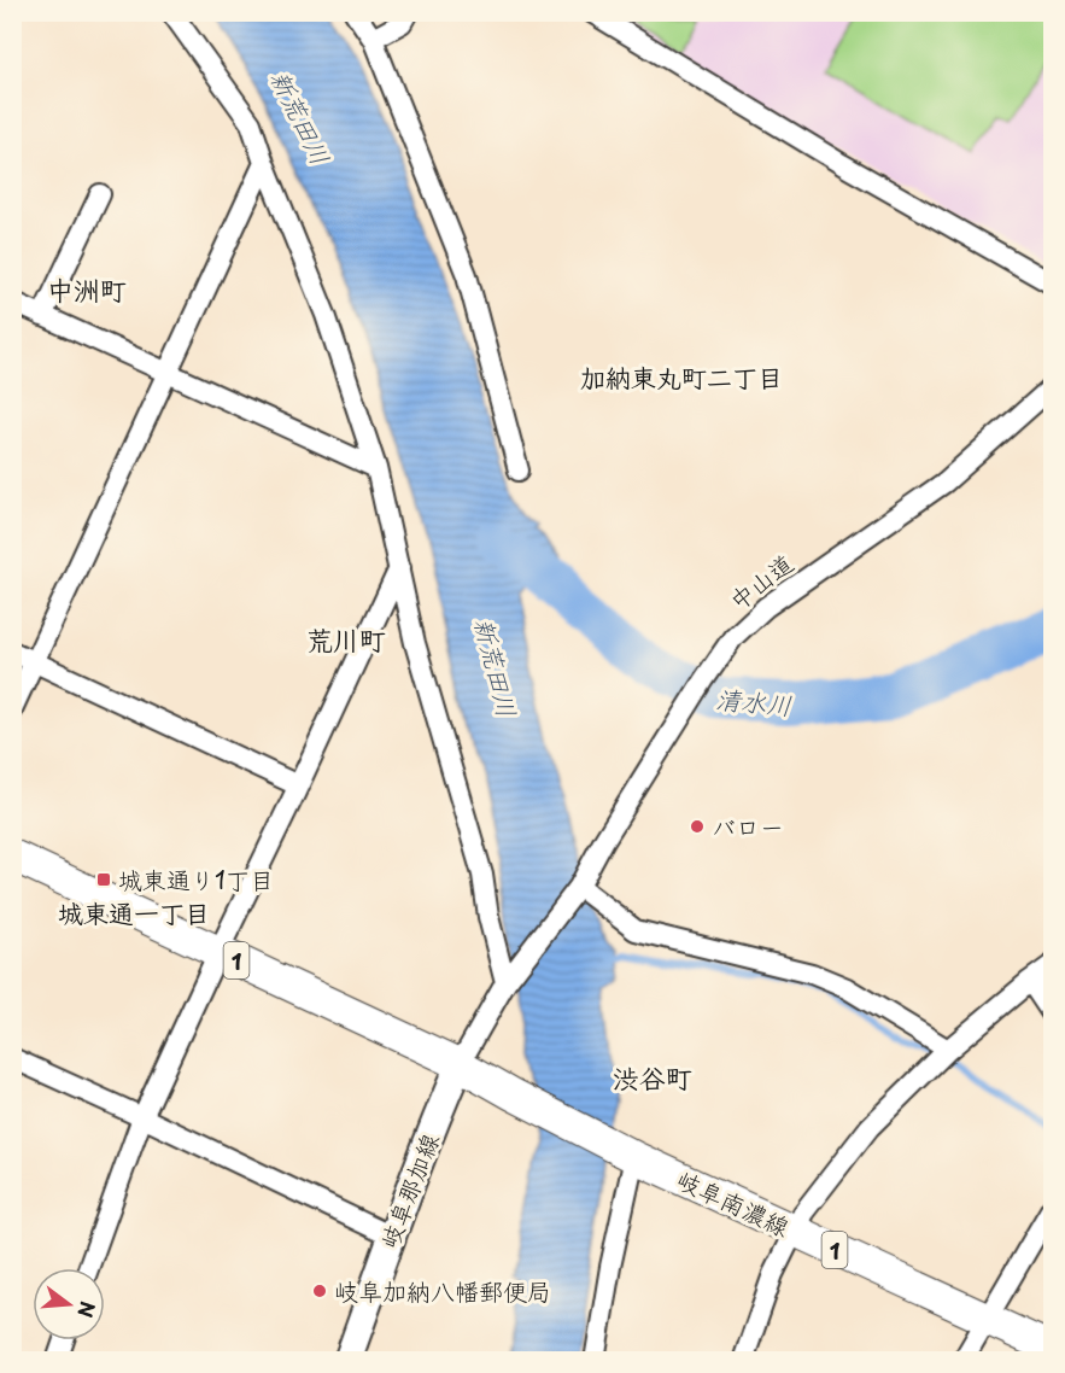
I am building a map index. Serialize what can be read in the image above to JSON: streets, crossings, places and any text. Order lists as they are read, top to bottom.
{
  "streets": {
    "main road": ["1", "岐阜那加線", "岐阜南濃線"],
    "street": ["中山道"]
  },
  "crossings": [
    ["中山道", "岐阜那加線"],
    ["中山道", "岐阜南濃線"],
    ["岐阜那加線", "岐阜南濃線"]
  ],
  "districts": [
    "中洲町",
    "加納東丸町二丁目",
    "荒川町",
    "城東通一丁目",
    "渋谷町"
  ],
  "water": ["新荒田川", "清水川"],
  "places": {
    "other": ["バロー", "岐阜加納八幡郵便局"],
    "transit": ["城東通り1丁目"]
  },
  "north": "right"
}
